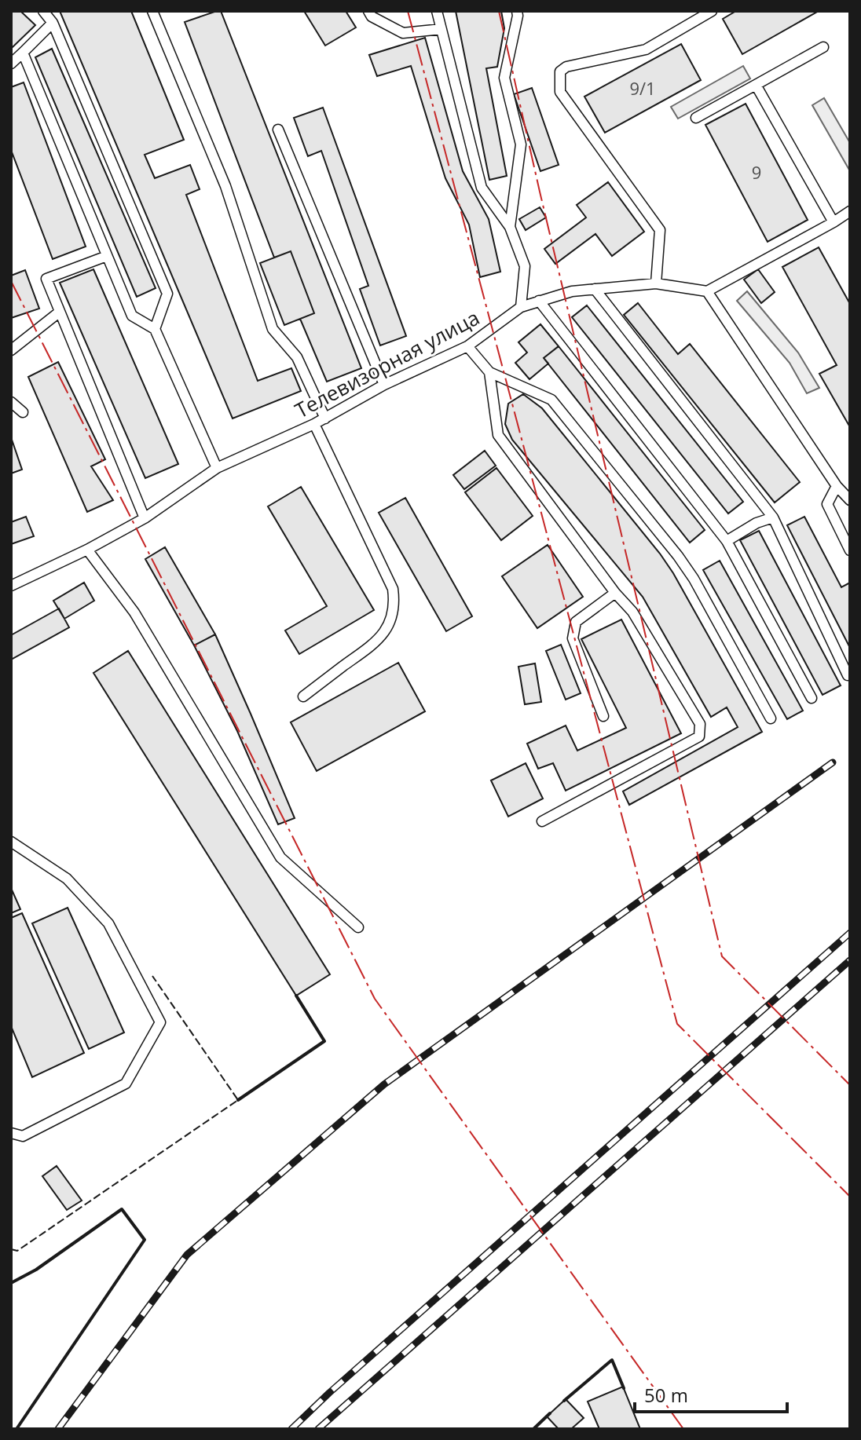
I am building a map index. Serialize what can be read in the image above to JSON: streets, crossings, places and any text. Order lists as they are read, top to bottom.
{
  "streets": {
    "lane": ["Телевизорная улица"]
  },
  "house_numbers": ["9/1", "9"],
  "scale_bar": "50 m"
}
